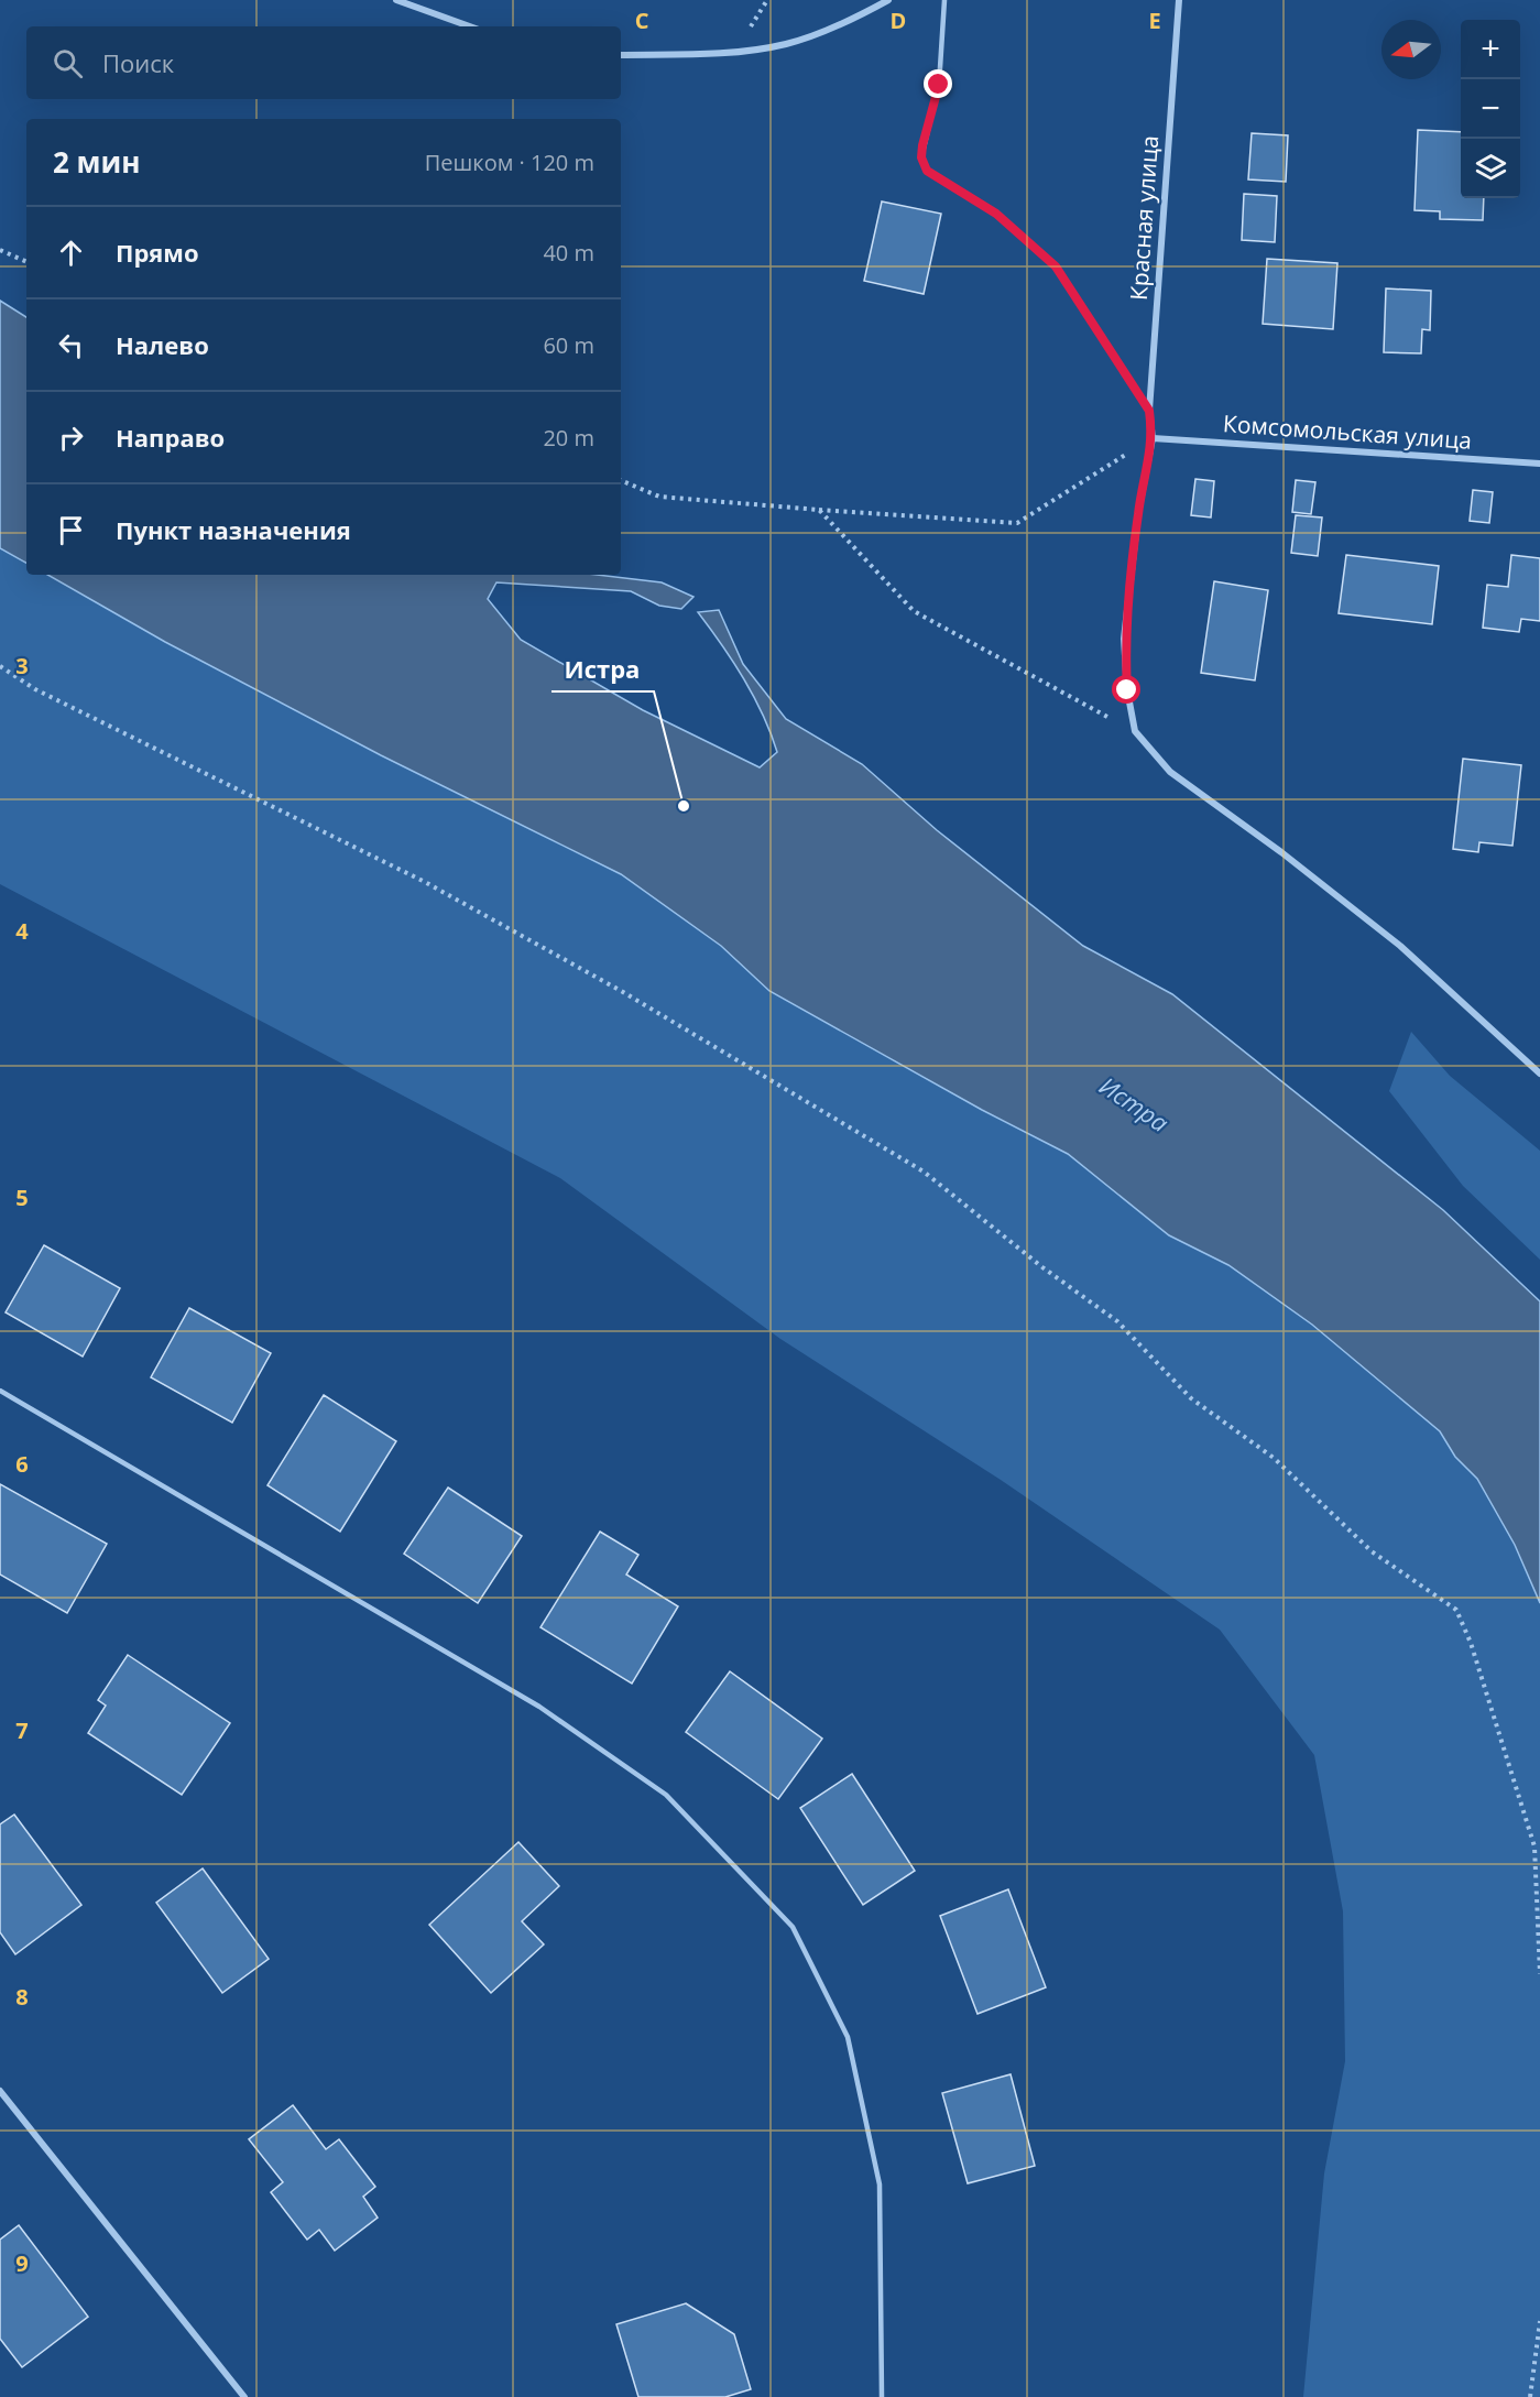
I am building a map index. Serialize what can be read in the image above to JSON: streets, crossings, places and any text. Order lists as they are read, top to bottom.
{
  "streets": {
    "street": ["Красная улица", "Комсомольская улица"]
  },
  "crossings": [
    ["Красная улица", "Комсомольская улица"]
  ],
  "water": ["Истра"],
  "places": ["Истра"],
  "north": "left",
  "page": {
    "map_buttons": ["+", "−"],
    "search": "Поиск",
    "heading": ["2 мин", "Пешком · 120 m"],
    "list": [
      ["Прямо", "40 m"],
      ["Налево", "60 m"],
      ["Направо", "20 m"],
      "Пункт назначения"
    ]
  },
  "grid": {
    "columns": ["C", "D", "E"],
    "rows": [
      "3",
      "4",
      "5",
      "6",
      "7",
      "8",
      "9"
    ]
  }
}
